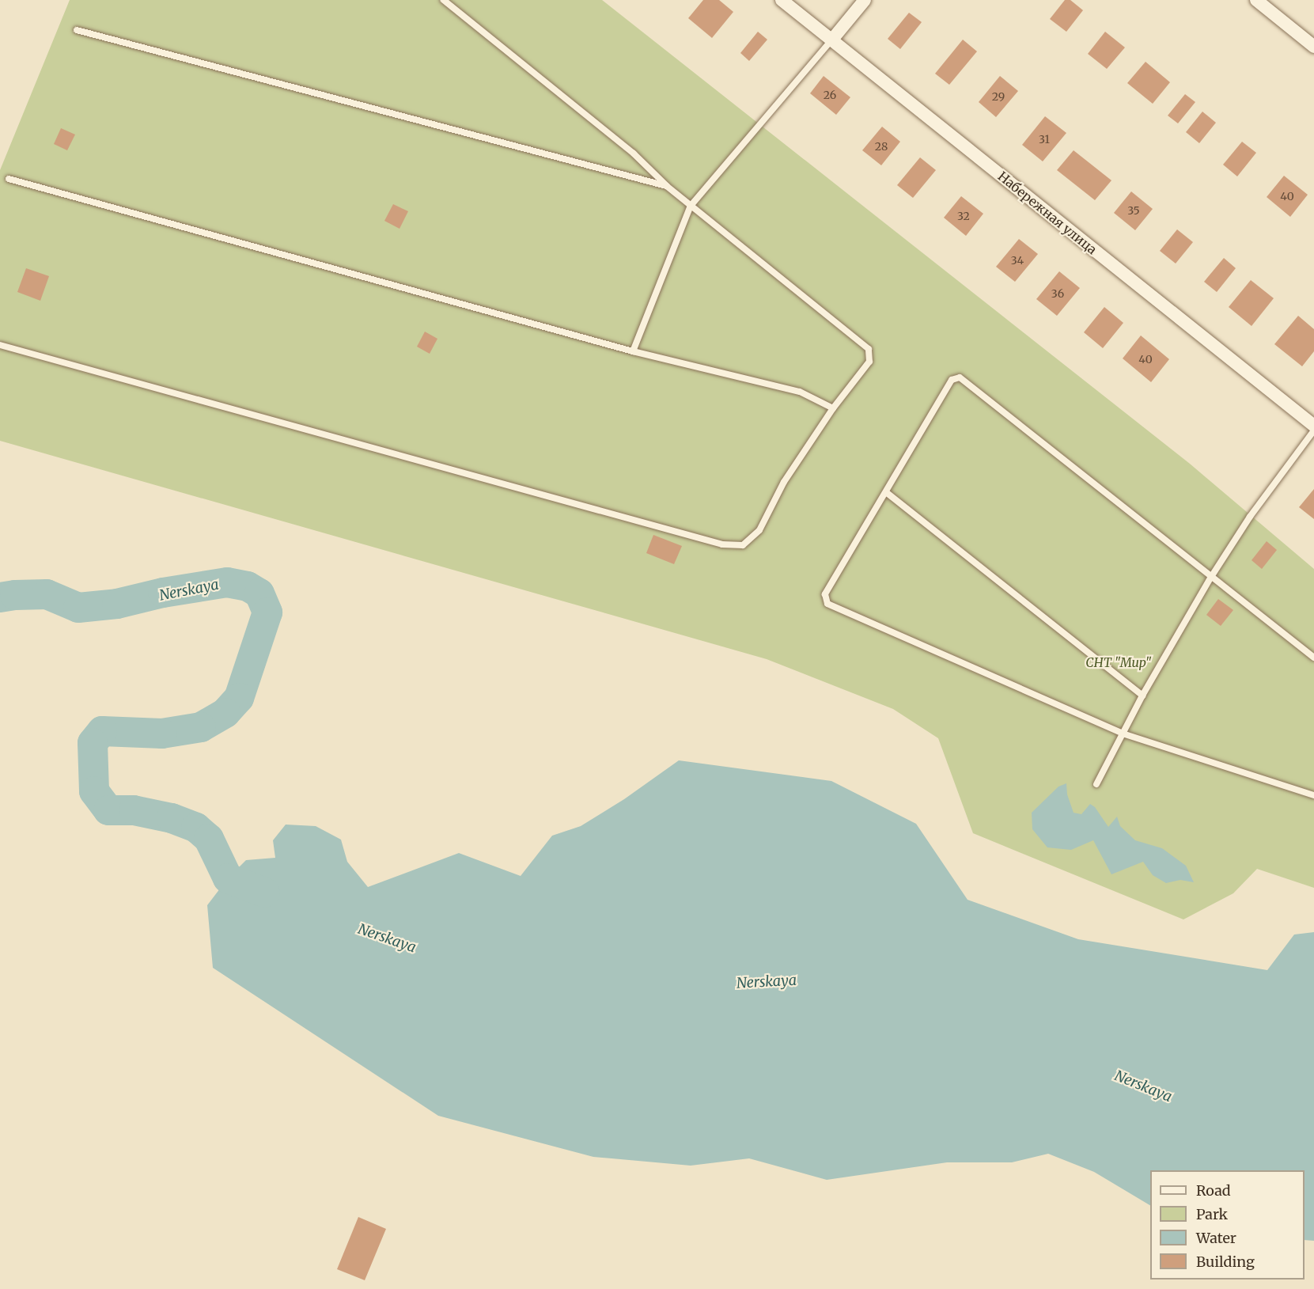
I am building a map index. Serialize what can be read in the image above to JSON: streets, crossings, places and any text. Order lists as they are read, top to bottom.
{
  "streets": {
    "street": ["Набережная улица"]
  },
  "water": ["Nerskaya"],
  "parks": ["СНТ \"Мир\""],
  "house_numbers": [
    "26",
    "29",
    "31",
    "28",
    "40",
    "35",
    "32",
    "34",
    "36",
    "40"
  ],
  "legend": [
    "Road",
    "Park",
    "Water",
    "Building"
  ]
}
